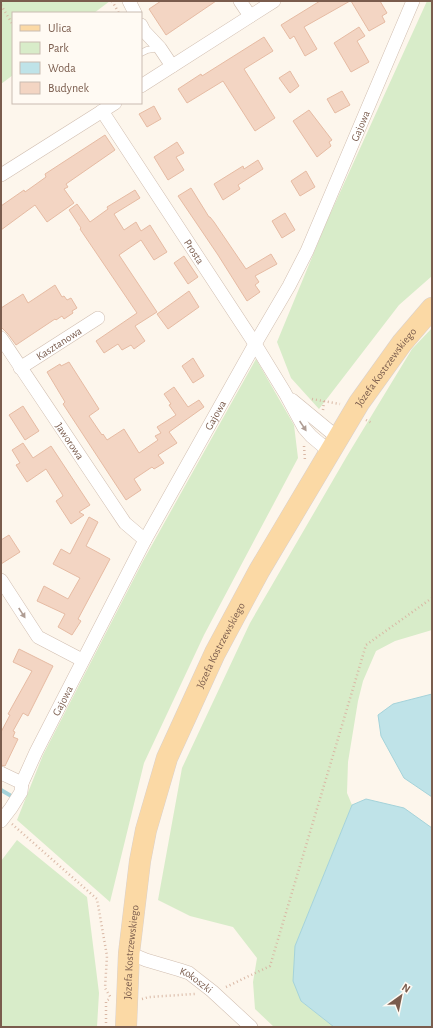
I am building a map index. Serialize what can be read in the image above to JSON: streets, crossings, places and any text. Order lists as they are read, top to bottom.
{
  "streets": {
    "main road": ["Józefa Kostrzewskiego"],
    "street": [
      "Gajowa",
      "Prosta",
      "Kasztanowa",
      "Jaworowa",
      "Kokoszki"
    ]
  },
  "crossings": [
    ["Gajowa", "Prosta"],
    ["Gajowa", "Jaworowa"],
    ["Prosta", "Józefa Kostrzewskiego"],
    ["Kasztanowa", "Jaworowa"],
    ["Józefa Kostrzewskiego", "Kokoszki"]
  ],
  "legend": [
    "Ulica",
    "Park",
    "Woda",
    "Budynek"
  ],
  "north": "top right"
}
